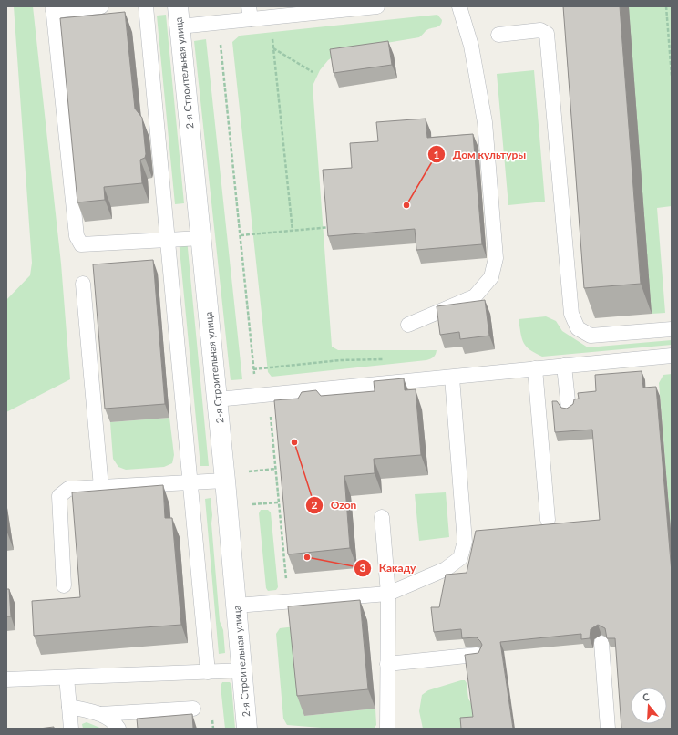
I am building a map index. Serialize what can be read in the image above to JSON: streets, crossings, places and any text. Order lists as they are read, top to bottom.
{
  "streets": {
    "street": ["2-я Строительная улица"]
  },
  "places": ["Дом культуры", "Ozon", "Какаду"],
  "north": "top"
}
